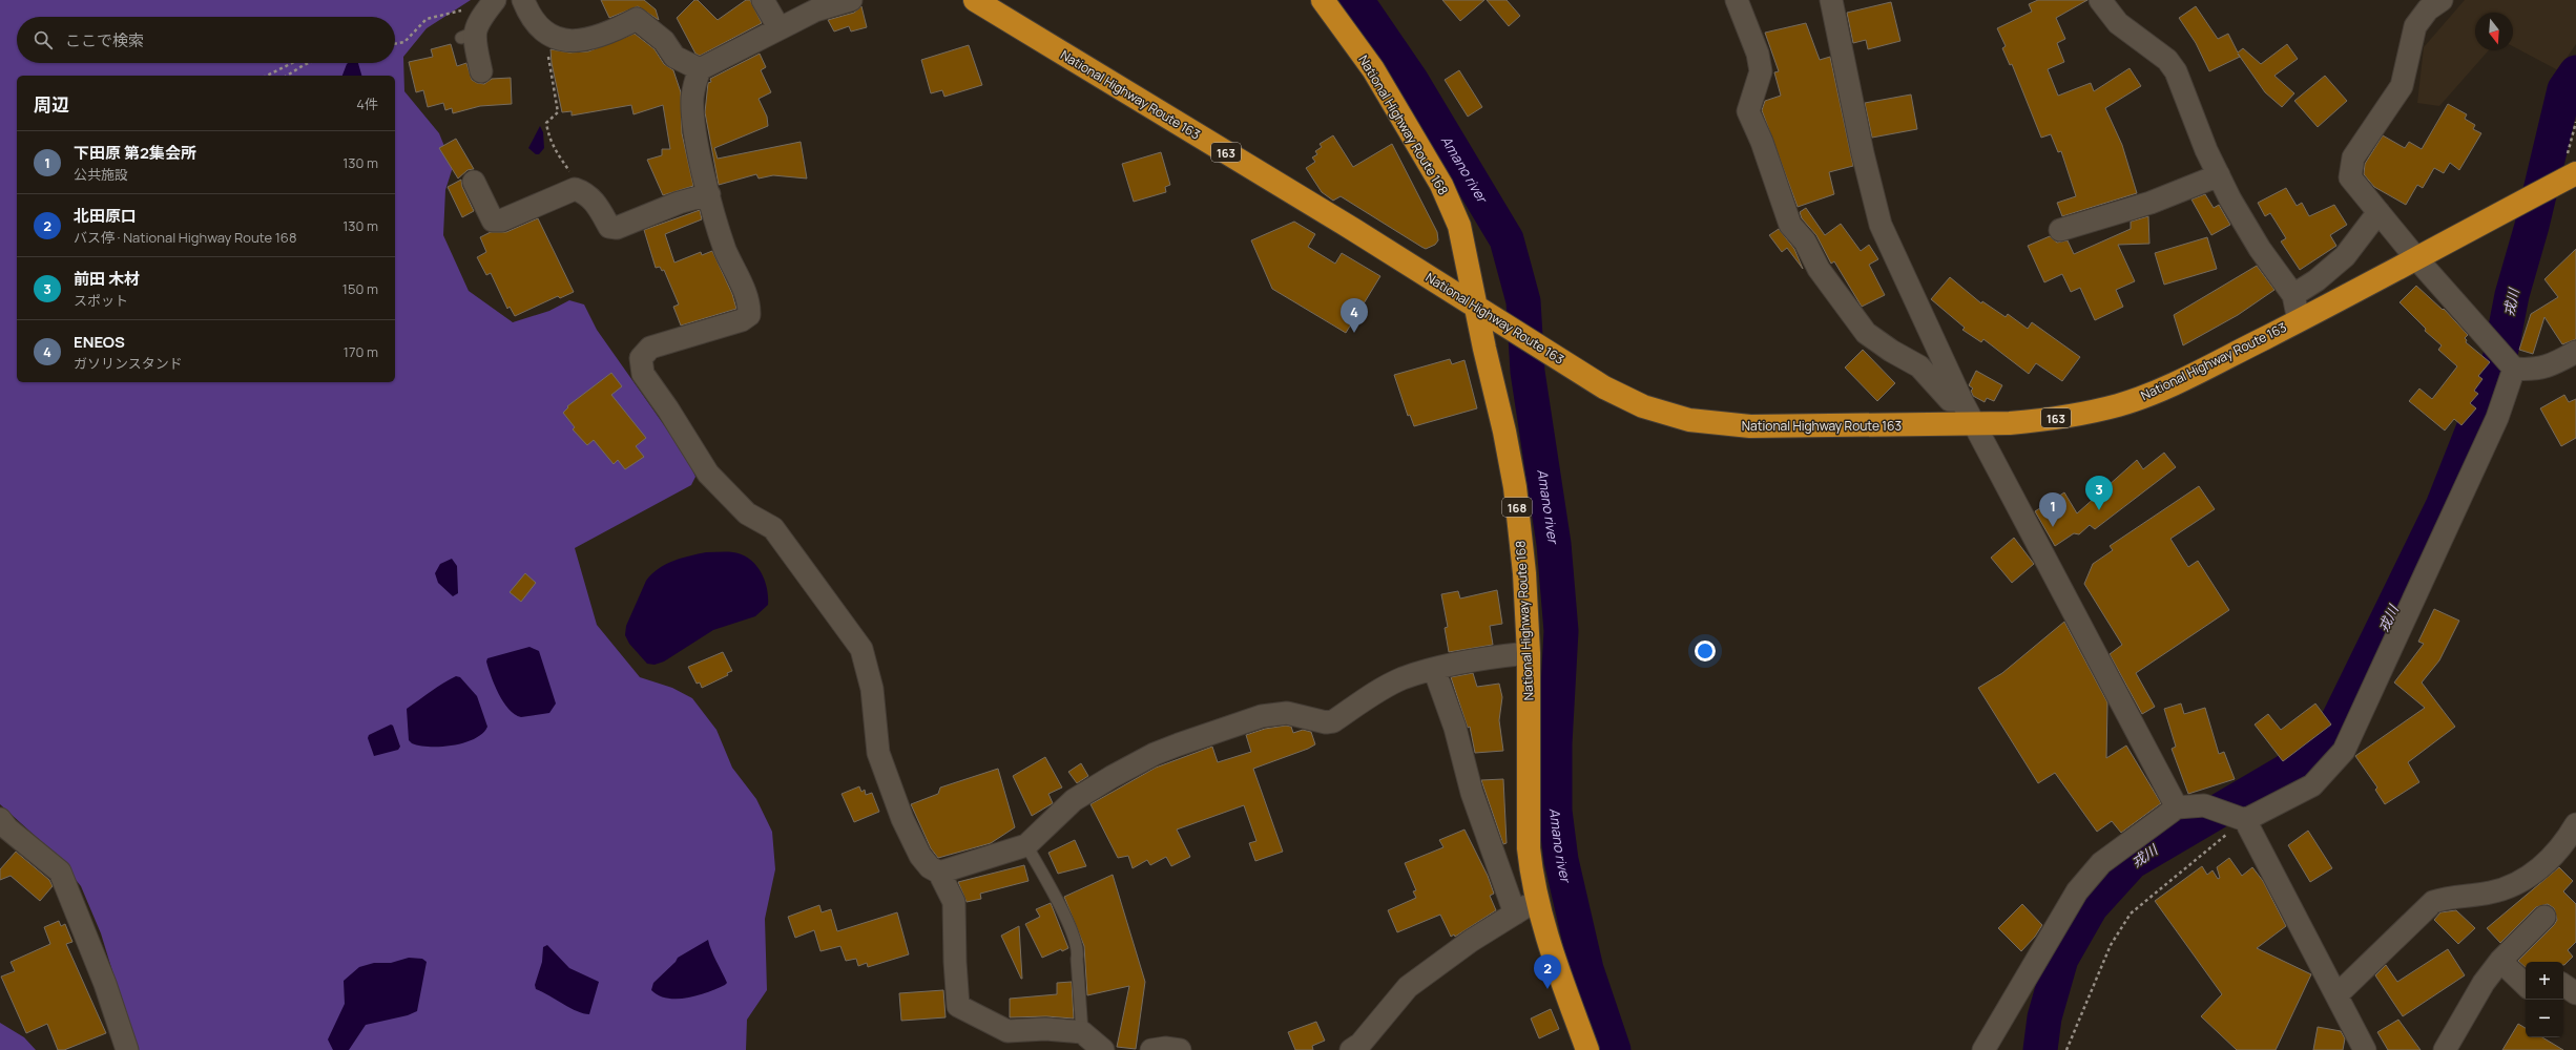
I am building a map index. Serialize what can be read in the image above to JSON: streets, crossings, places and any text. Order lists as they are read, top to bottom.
{
  "streets": {
    "highway": [
      "National Highway Route 163",
      "National Highway Route 168",
      "163",
      "168"
    ]
  },
  "crossings": [
    ["National Highway Route 163", "National Highway Route 168"]
  ],
  "water": ["Amano river", "戎川"],
  "north": "bottom",
  "page": {
    "search": "ここで検索",
    "heading": ["周辺", "4件"],
    "list": [
      {
        "mark": "1",
        "name": "下田原 第2集会所",
        "note": "公共施設",
        "value": "130 m"
      },
      {
        "mark": "2",
        "name": "北田原口",
        "note": "バス停 · National Highway Route 168",
        "value": "130 m"
      },
      {
        "mark": "3",
        "name": "前田 木材",
        "note": "スポット",
        "value": "150 m"
      },
      {
        "mark": "4",
        "name": "ENEOS",
        "note": "ガソリンスタンド",
        "value": "170 m"
      }
    ],
    "pins": [
      "4",
      "3",
      "1",
      "2"
    ],
    "map_buttons": ["+", "−"]
  }
}
